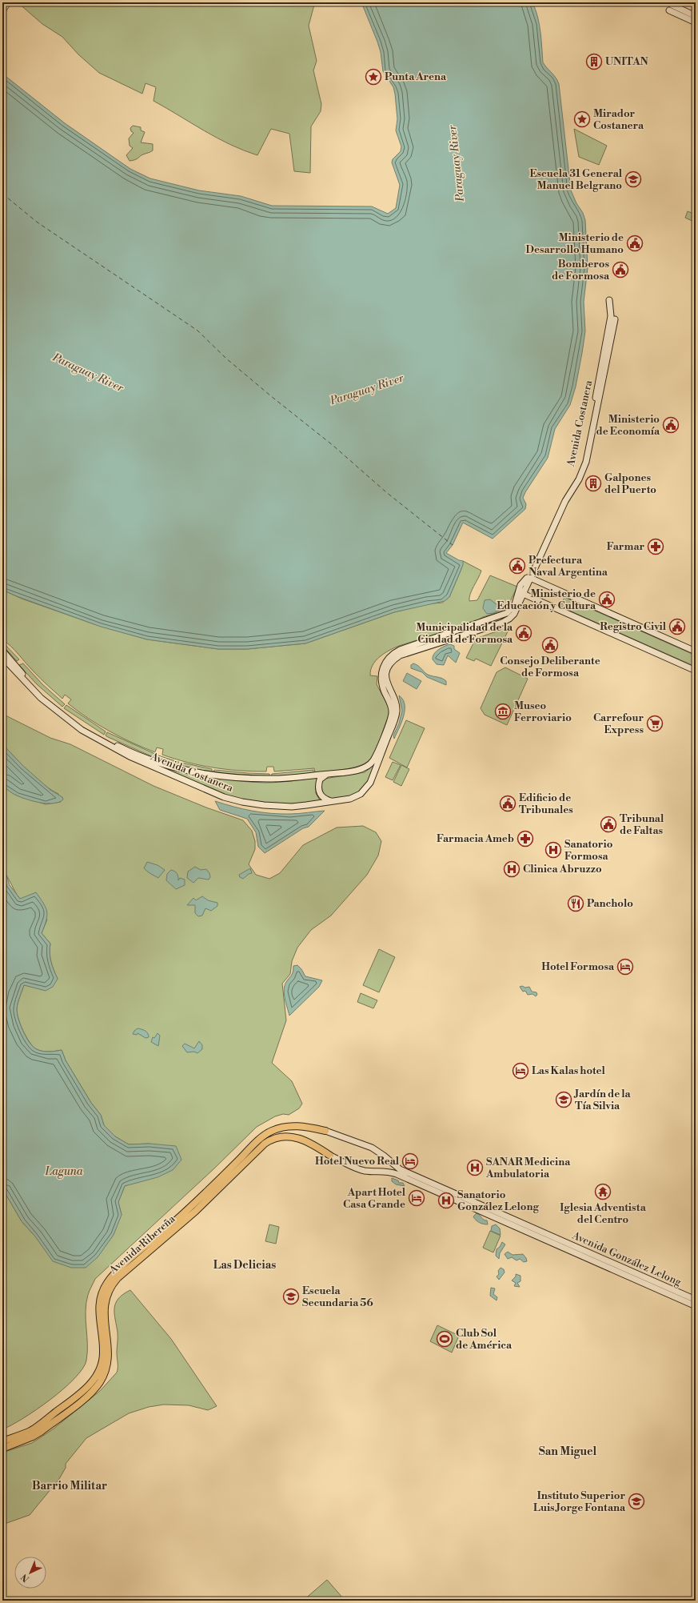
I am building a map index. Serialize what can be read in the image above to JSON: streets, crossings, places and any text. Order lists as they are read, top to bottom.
{
  "streets": {
    "main road": ["Avenida Costanera", "Avenida Ribereña", "Avenida González Lelong"]
  },
  "crossings": [
    ["Avenida Ribereña", "Avenida González Lelong"]
  ],
  "districts": ["Las Delicias", "San Miguel", "Barrio Militar"],
  "water": ["Paraguay River", "Laguna"],
  "places": {
    "building": ["UNITAN", "Galpones del Puerto"],
    "place": ["Punta Arena", "Mirador Costanera"],
    "school or university": [
      "Escuela 31 General Manuel Belgrano",
      "Jardín de la Tía Silvia",
      "Escuela Secundaria 56",
      "Instituto Superior Luis Jorge Fontana"
    ],
    "public building": [
      "Ministerio de Desarrollo Humano",
      "Bomberos de Formosa",
      "Ministerio de Economía",
      "Prefectura Naval Argentina",
      "Ministerio de Educación y Cultura",
      "Registro Civil",
      "Municipalidad de la Ciudad de Formosa",
      "Consejo Deliberante de Formosa",
      "Edificio de Tribunales",
      "Tribunal de Faltas"
    ],
    "pharmacy": ["Farmar", "Farmacia Ameb"],
    "museum": ["Museo Ferroviario"],
    "supermarket": ["Carrefour Express"],
    "hospital": [
      "Sanatorio Formosa",
      "Clinica Abruzzo",
      "SANAR Medicina Ambulatoria",
      "Sanatorio González Lelong"
    ],
    "restaurant": ["Pancholo"],
    "hotel": [
      "Hotel Formosa",
      "Las Kalas hotel",
      "Hotel Nuevo Real",
      "Apart Hotel Casa Grande"
    ],
    "temple": ["Iglesia Adventista del Centro"],
    "sports": ["Club Sol de América"]
  },
  "north": "bottom left"
}
